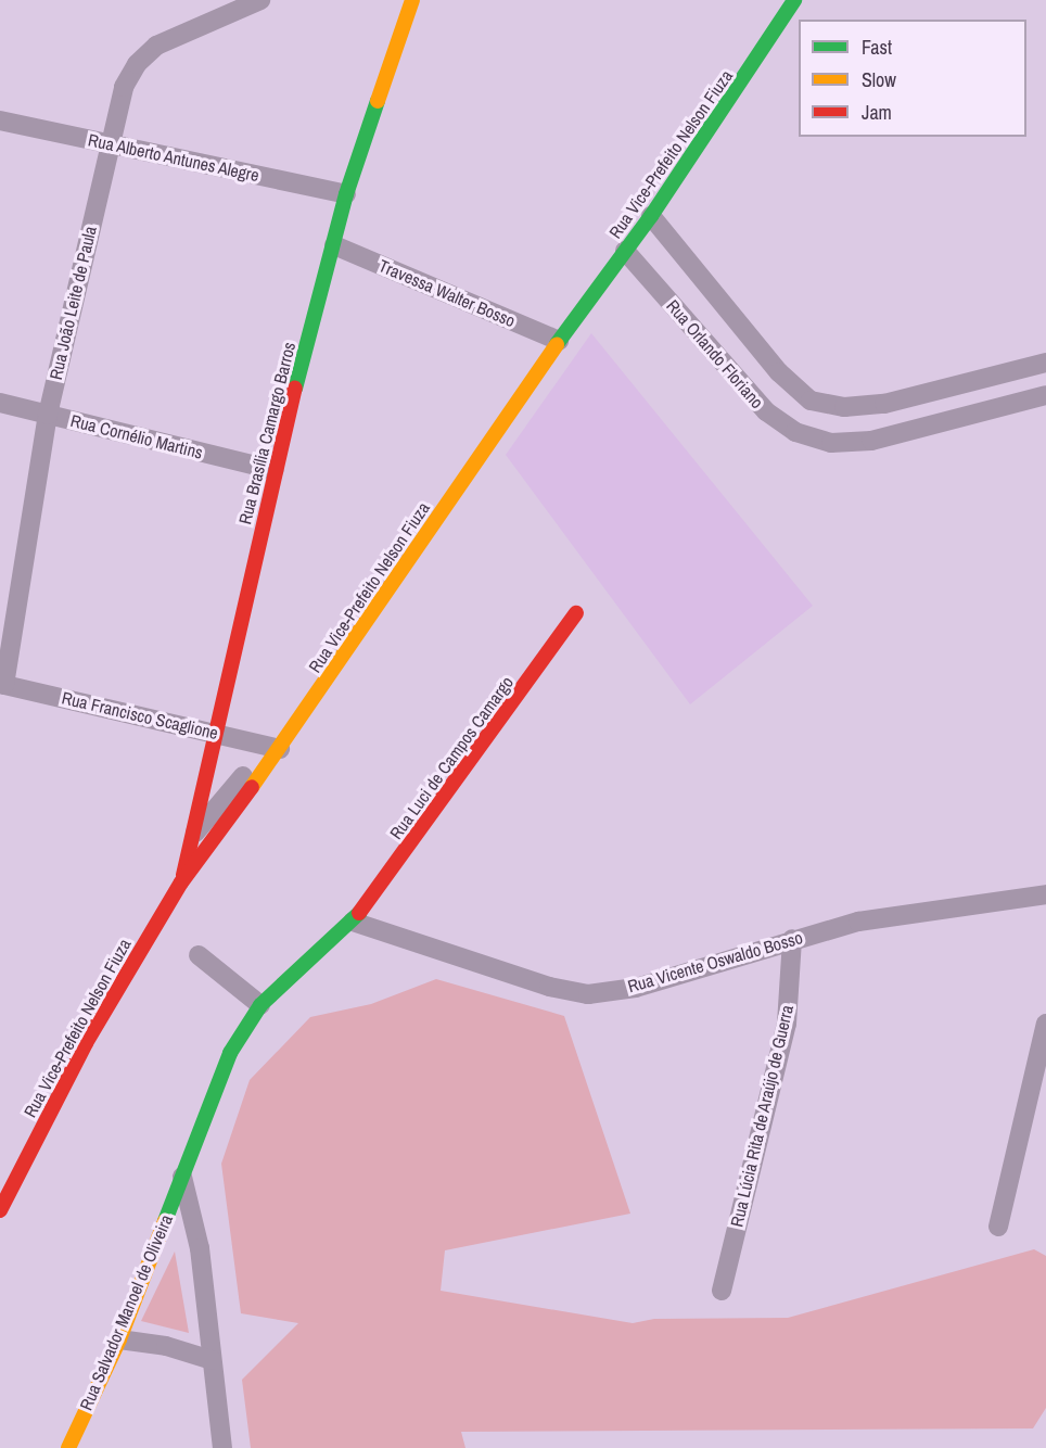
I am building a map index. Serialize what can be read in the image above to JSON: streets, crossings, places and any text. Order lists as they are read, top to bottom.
{
  "streets": {
    "street": [
      "Rua Vice-Prefeito Nelson Fiuza",
      "Rua Alberto Antunes Alegre",
      "Travessa Walter Bosso",
      "Rua João Leite de Paula",
      "Rua Orlando Floriano",
      "Rua Brasília Camargo Barros",
      "Rua Cornélio Martins",
      "Rua Francisco Scaglione",
      "Rua Luci de Campos Camargo",
      "Rua Vicente Oswaldo Bosso",
      "Rua Lúcia Rita de Araújo de Guerra",
      "Rua Salvador Manoel de Oliveira"
    ]
  },
  "crossings": [
    ["Rua Vice-Prefeito Nelson Fiuza", "Travessa Walter Bosso"],
    ["Rua Vice-Prefeito Nelson Fiuza", "Rua Orlando Floriano"],
    ["Rua Vice-Prefeito Nelson Fiuza", "Rua Brasília Camargo Barros"],
    ["Rua Vice-Prefeito Nelson Fiuza", "Rua Francisco Scaglione"],
    ["Rua Alberto Antunes Alegre", "Rua João Leite de Paula"],
    ["Rua Alberto Antunes Alegre", "Rua Brasília Camargo Barros"],
    ["Travessa Walter Bosso", "Rua Brasília Camargo Barros"],
    ["Rua João Leite de Paula", "Rua Cornélio Martins"],
    ["Rua João Leite de Paula", "Rua Francisco Scaglione"],
    ["Rua Brasília Camargo Barros", "Rua Cornélio Martins"],
    ["Rua Brasília Camargo Barros", "Rua Francisco Scaglione"],
    ["Rua Luci de Campos Camargo", "Rua Vicente Oswaldo Bosso"],
    ["Rua Luci de Campos Camargo", "Rua Salvador Manoel de Oliveira"],
    ["Rua Vicente Oswaldo Bosso", "Rua Lúcia Rita de Araújo de Guerra"],
    ["Rua Vicente Oswaldo Bosso", "Rua Salvador Manoel de Oliveira"]
  ],
  "legend": ["Fast", "Slow", "Jam"]
}
